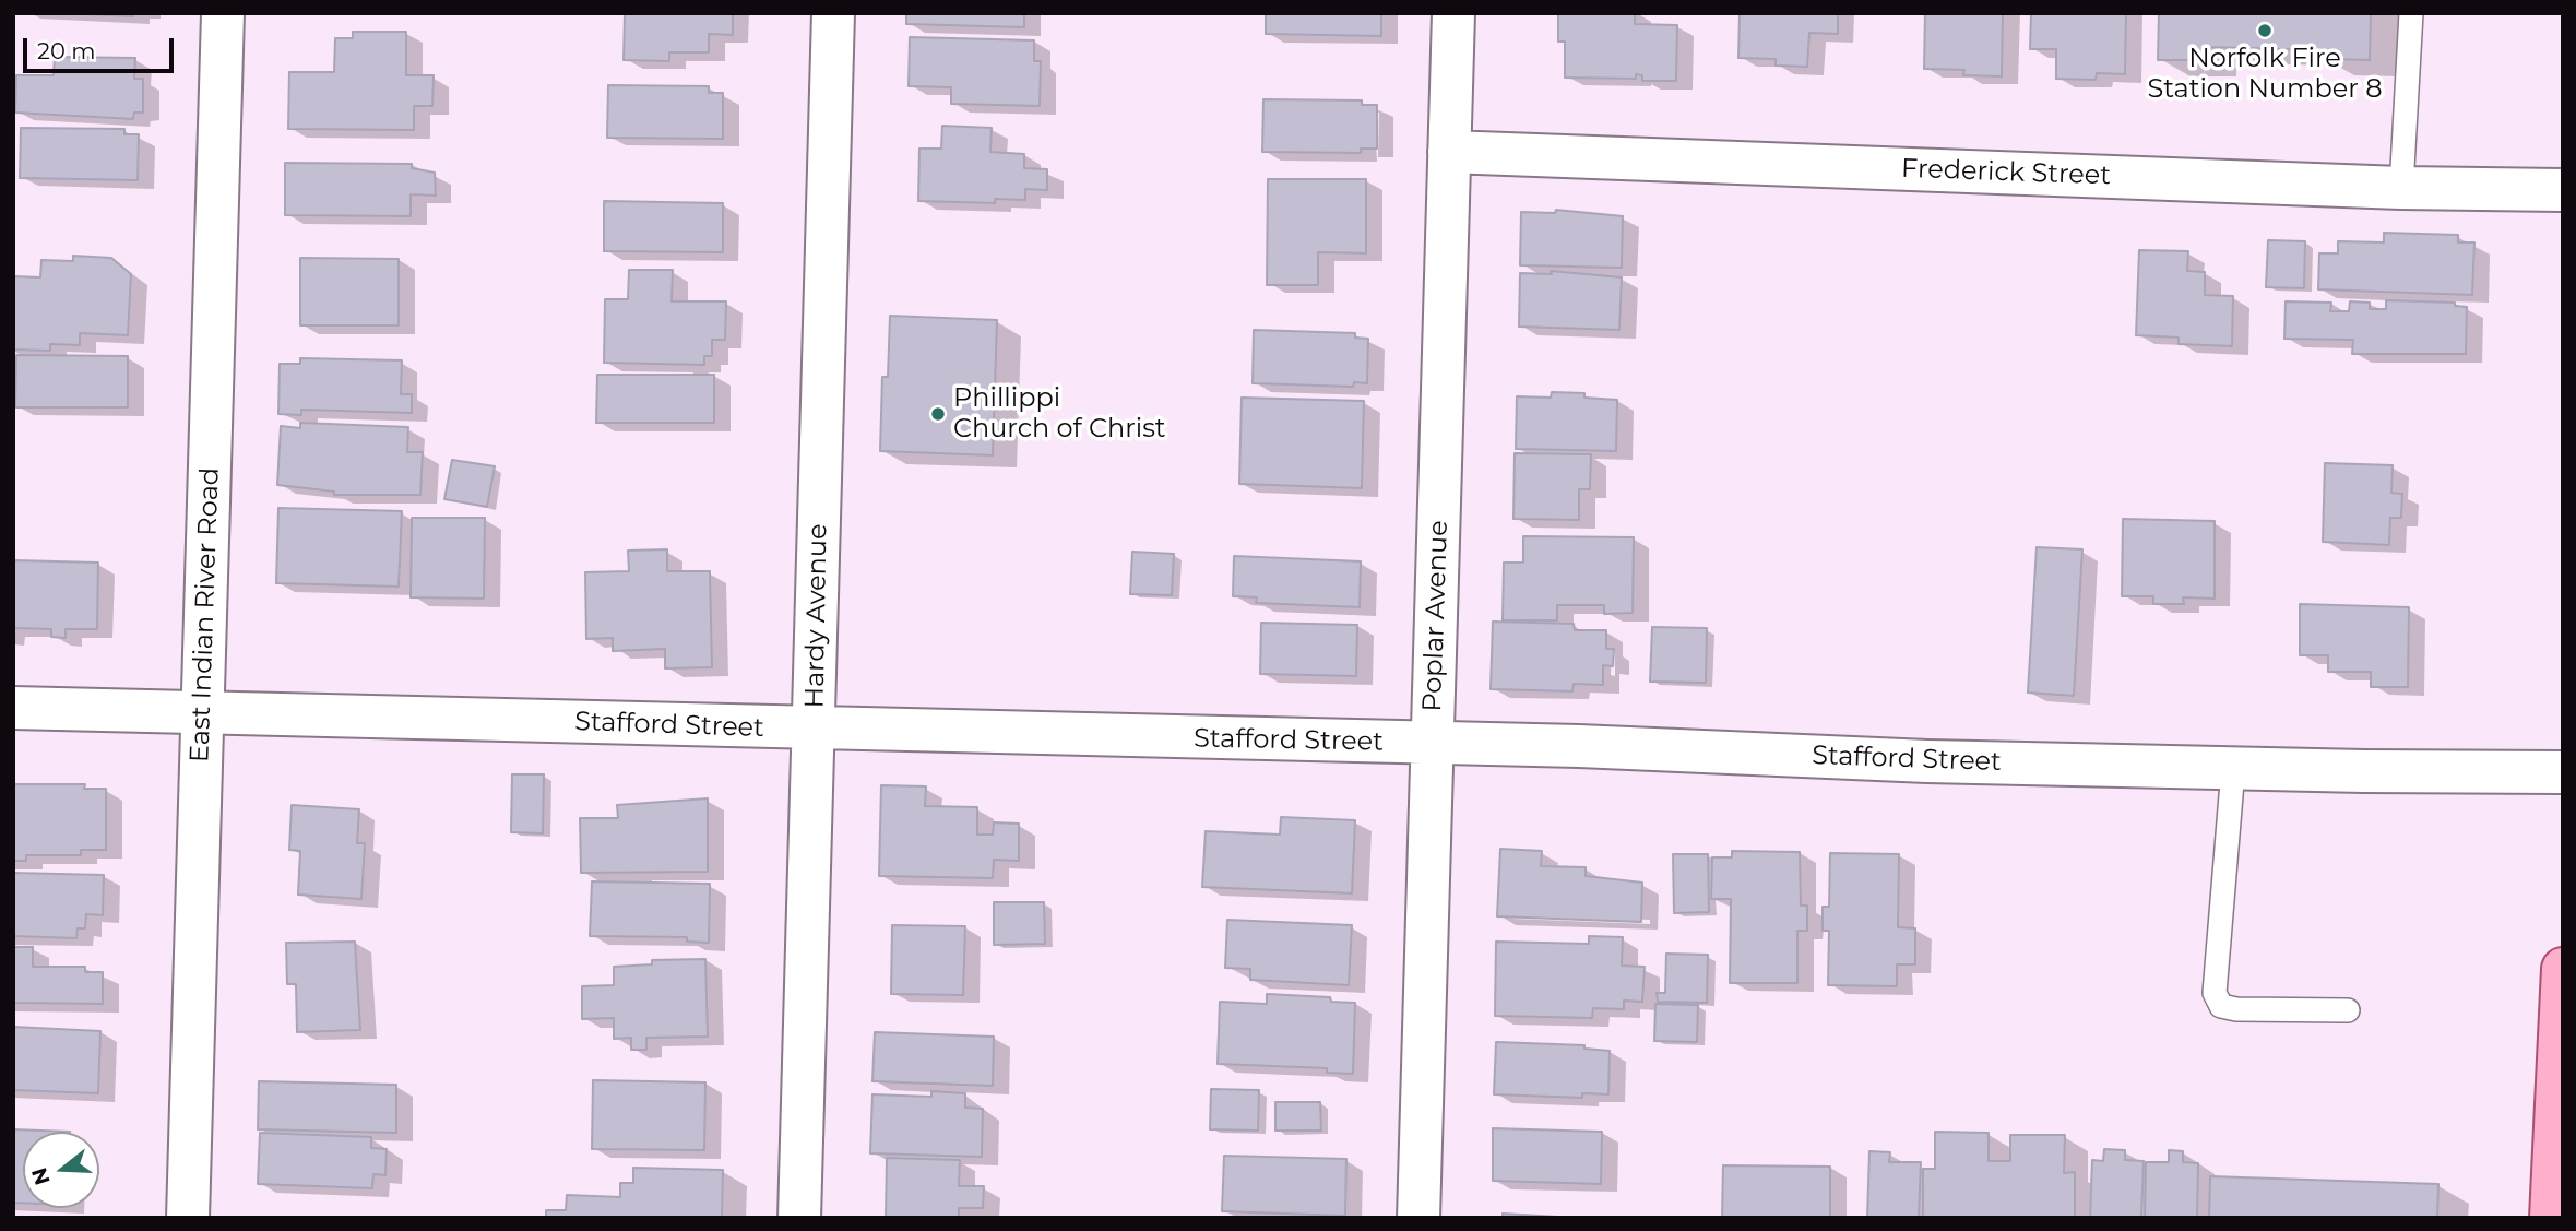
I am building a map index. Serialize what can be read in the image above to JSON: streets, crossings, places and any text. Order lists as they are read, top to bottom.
{
  "streets": {
    "street": [
      "Frederick Street",
      "East Indian River Road",
      "Hardy Avenue",
      "Poplar Avenue",
      "Stafford Street"
    ]
  },
  "crossings": [
    ["Frederick Street", "Poplar Avenue"],
    ["East Indian River Road", "Stafford Street"],
    ["Hardy Avenue", "Stafford Street"],
    ["Poplar Avenue", "Stafford Street"]
  ],
  "places": ["Norfolk Fire Station Number 8", "Phillippi Church of Christ"],
  "scale_bar": "20 m",
  "north": "left"
}
